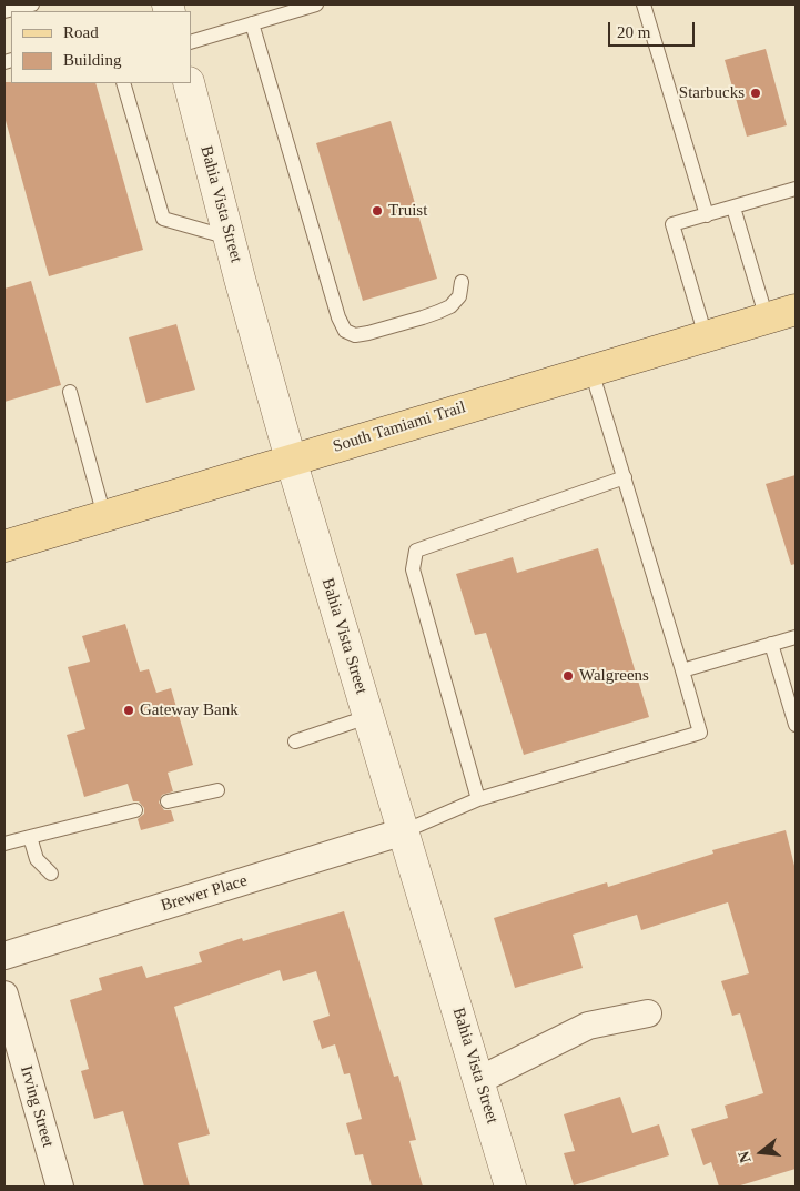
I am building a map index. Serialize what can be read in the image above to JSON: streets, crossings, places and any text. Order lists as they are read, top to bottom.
{
  "streets": {
    "main road": ["South Tamiami Trail"],
    "street": ["Bahia Vista Street", "Brewer Place", "Irving Street"]
  },
  "crossings": [
    ["Bahia Vista Street", "South Tamiami Trail"],
    ["Bahia Vista Street", "Brewer Place"]
  ],
  "places": [
    "Starbucks",
    "Truist",
    "Walgreens",
    "Gateway Bank"
  ],
  "legend": ["Road", "Building"],
  "scale_bar": "20 m",
  "north": "left"
}
